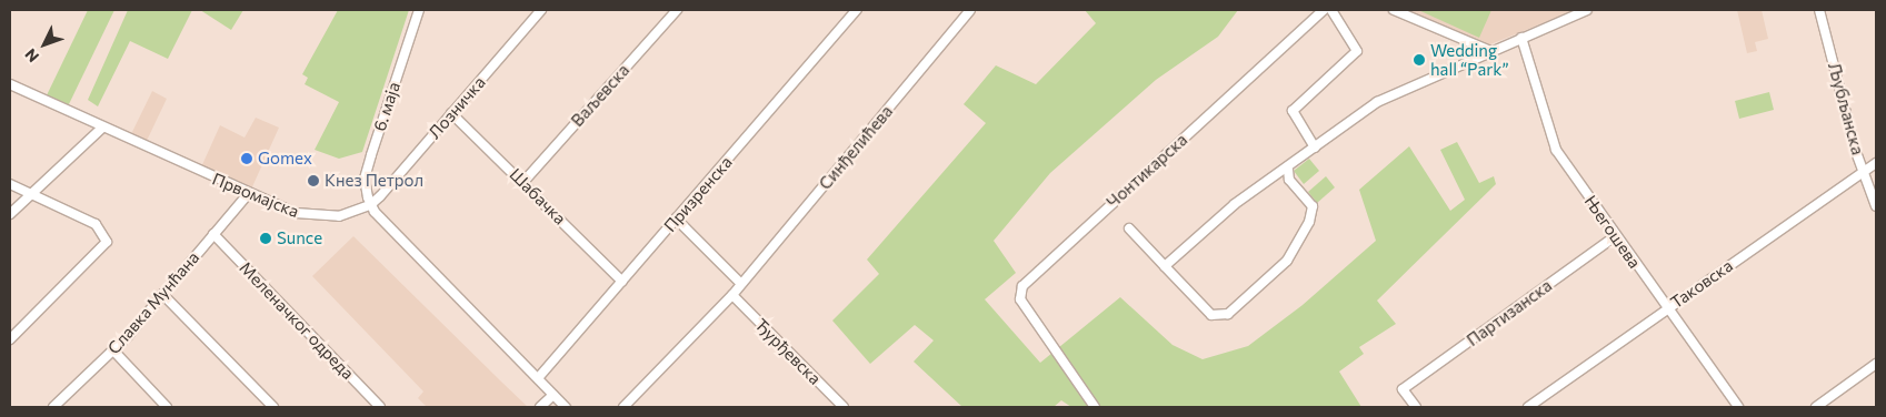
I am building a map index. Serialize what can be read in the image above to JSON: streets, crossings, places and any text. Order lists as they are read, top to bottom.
{
  "streets": {
    "street": [
      "Ваљевска",
      "6. маја",
      "Лозничка",
      "Љубљанска",
      "Синђелићева",
      "Чонтикарска",
      "Призренска",
      "Првомајска",
      "Шабачка",
      "Његошева",
      "Таковска",
      "Славка Мунћана",
      "Партизанска",
      "Меленачког одреда",
      "Ђурђевска"
    ]
  },
  "crossings": [
    ["Ваљевска", "Шабачка"],
    ["6. маја", "Лозничка"],
    ["6. маја", "Првомајска"],
    ["Лозничка", "Првомајска"],
    ["Лозничка", "Шабачка"],
    ["Љубљанска", "Таковска"],
    ["Синђелићева", "Ђурђевска"],
    ["Призренска", "Шабачка"],
    ["Првомајска", "Славка Мунћана"],
    ["Његошева", "Таковска"],
    ["Његошева", "Партизанска"],
    ["Славка Мунћана", "Меленачког одреда"]
  ],
  "places": [
    "Wedding hall “Park”",
    "Gomex",
    "Кнез Петрол",
    "Sunce"
  ],
  "north": "bottom left"
}
